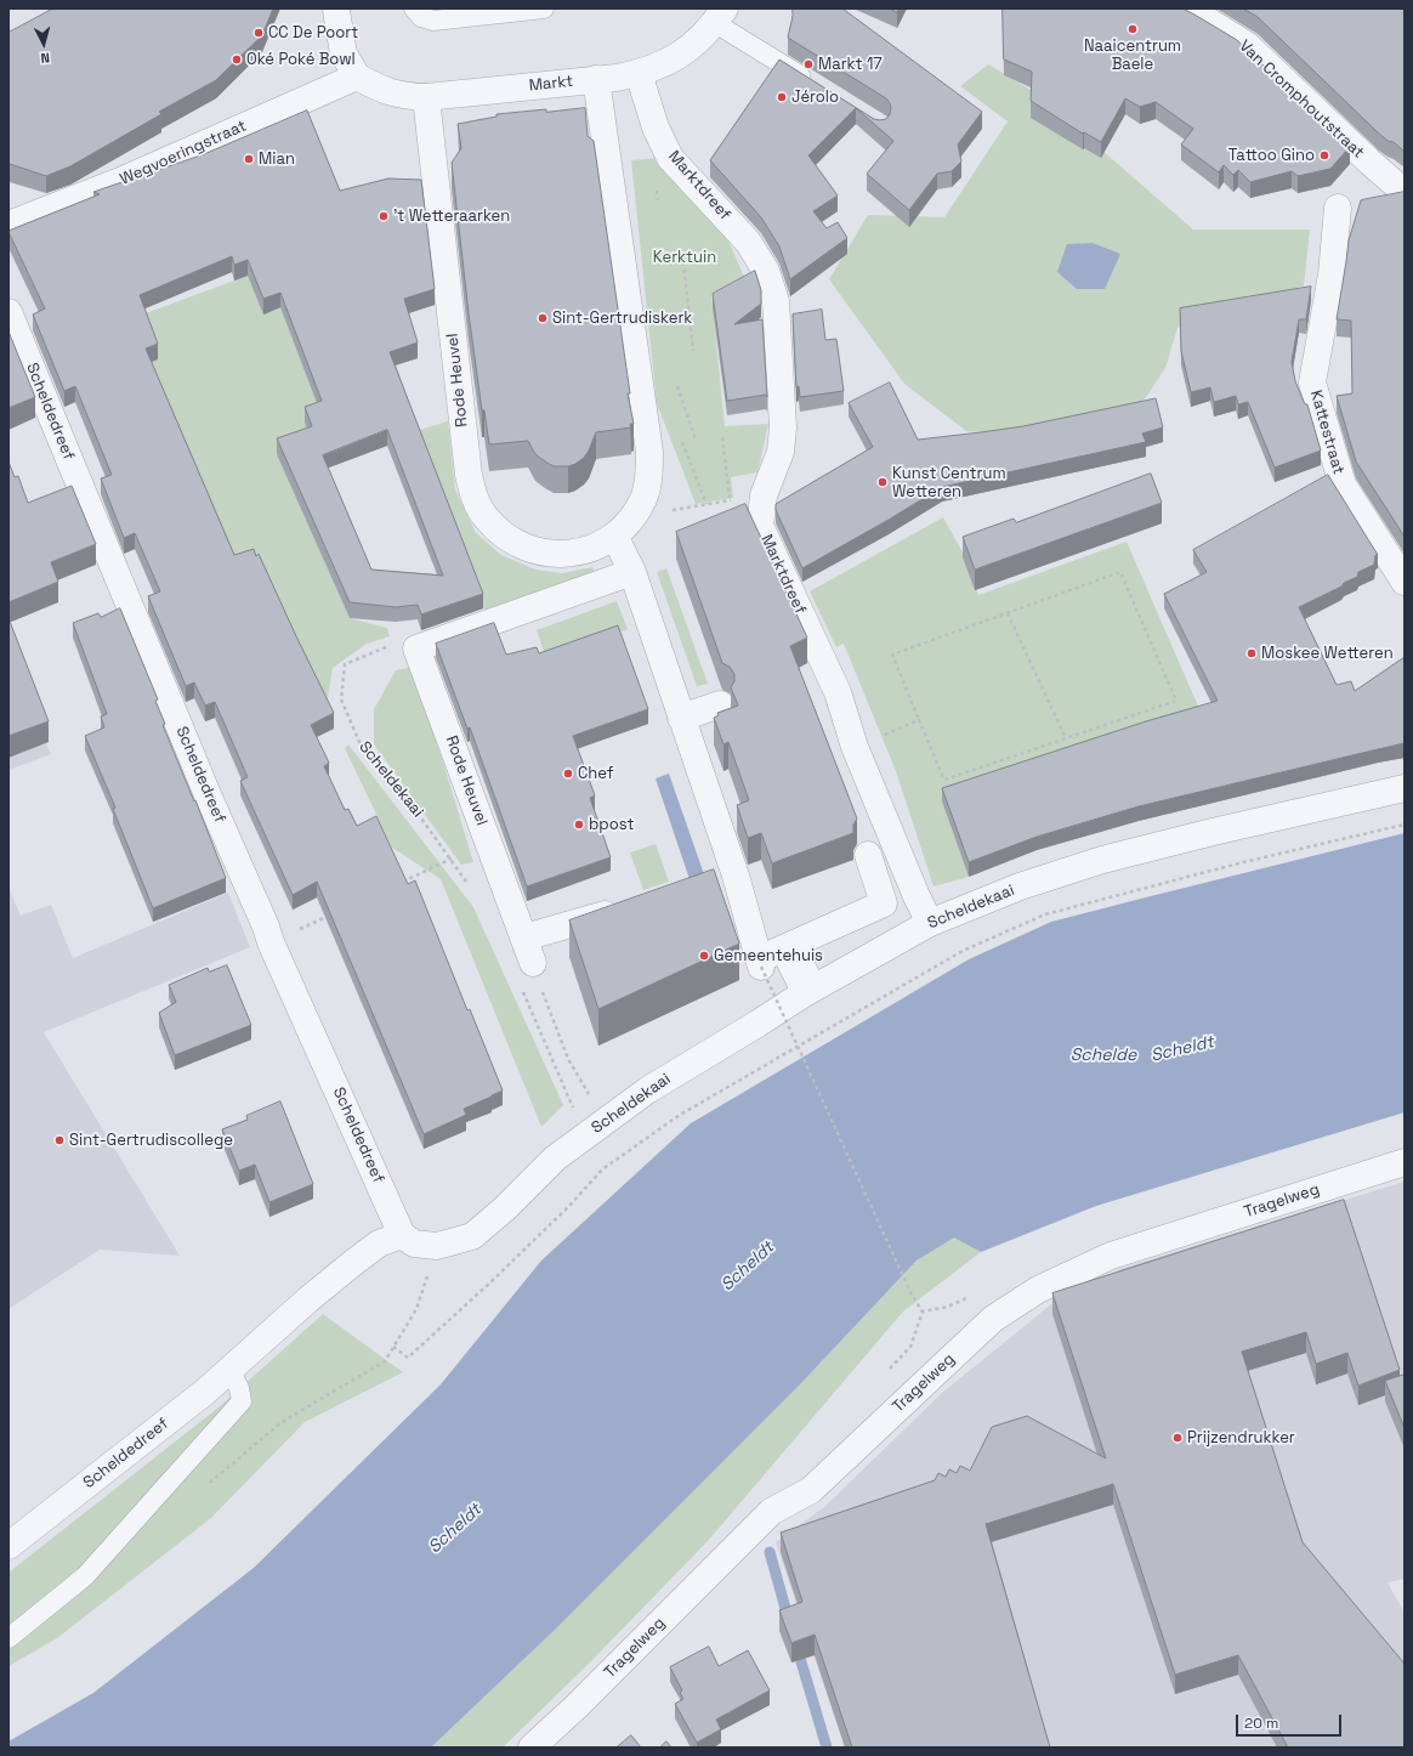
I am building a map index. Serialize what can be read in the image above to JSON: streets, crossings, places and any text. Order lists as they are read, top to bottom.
{
  "streets": {
    "street": [
      "Markt",
      "Van Cromphoutstraat",
      "Wegvoeringstraat",
      "Marktdreef",
      "Rode Heuvel",
      "Scheldedreef",
      "Kattestraat",
      "Scheldekaai",
      "Tragelweg"
    ]
  },
  "crossings": [
    ["Markt", "Wegvoeringstraat"],
    ["Markt", "Marktdreef"],
    ["Markt", "Rode Heuvel"],
    ["Marktdreef", "Scheldekaai"],
    ["Rode Heuvel", "Scheldekaai"]
  ],
  "water": ["Scheldt", "Schelde"],
  "parks": ["Kerktuin"],
  "places": [
    "Naaicentrum Baele",
    "CC De Poort",
    "Oké Poké Bowl",
    "Markt 17",
    "Jérolo",
    "Tattoo Gino",
    "Mian",
    "'t Wetteraarken",
    "Sint-Gertrudiskerk",
    "Kunst Centrum Wetteren",
    "Moskee Wetteren",
    "Chef",
    "bpost",
    "Gemeentehuis",
    "Sint-Gertrudiscollege",
    "Prijzendrukker"
  ],
  "scale_bar": "20 m",
  "north": "bottom"
}
